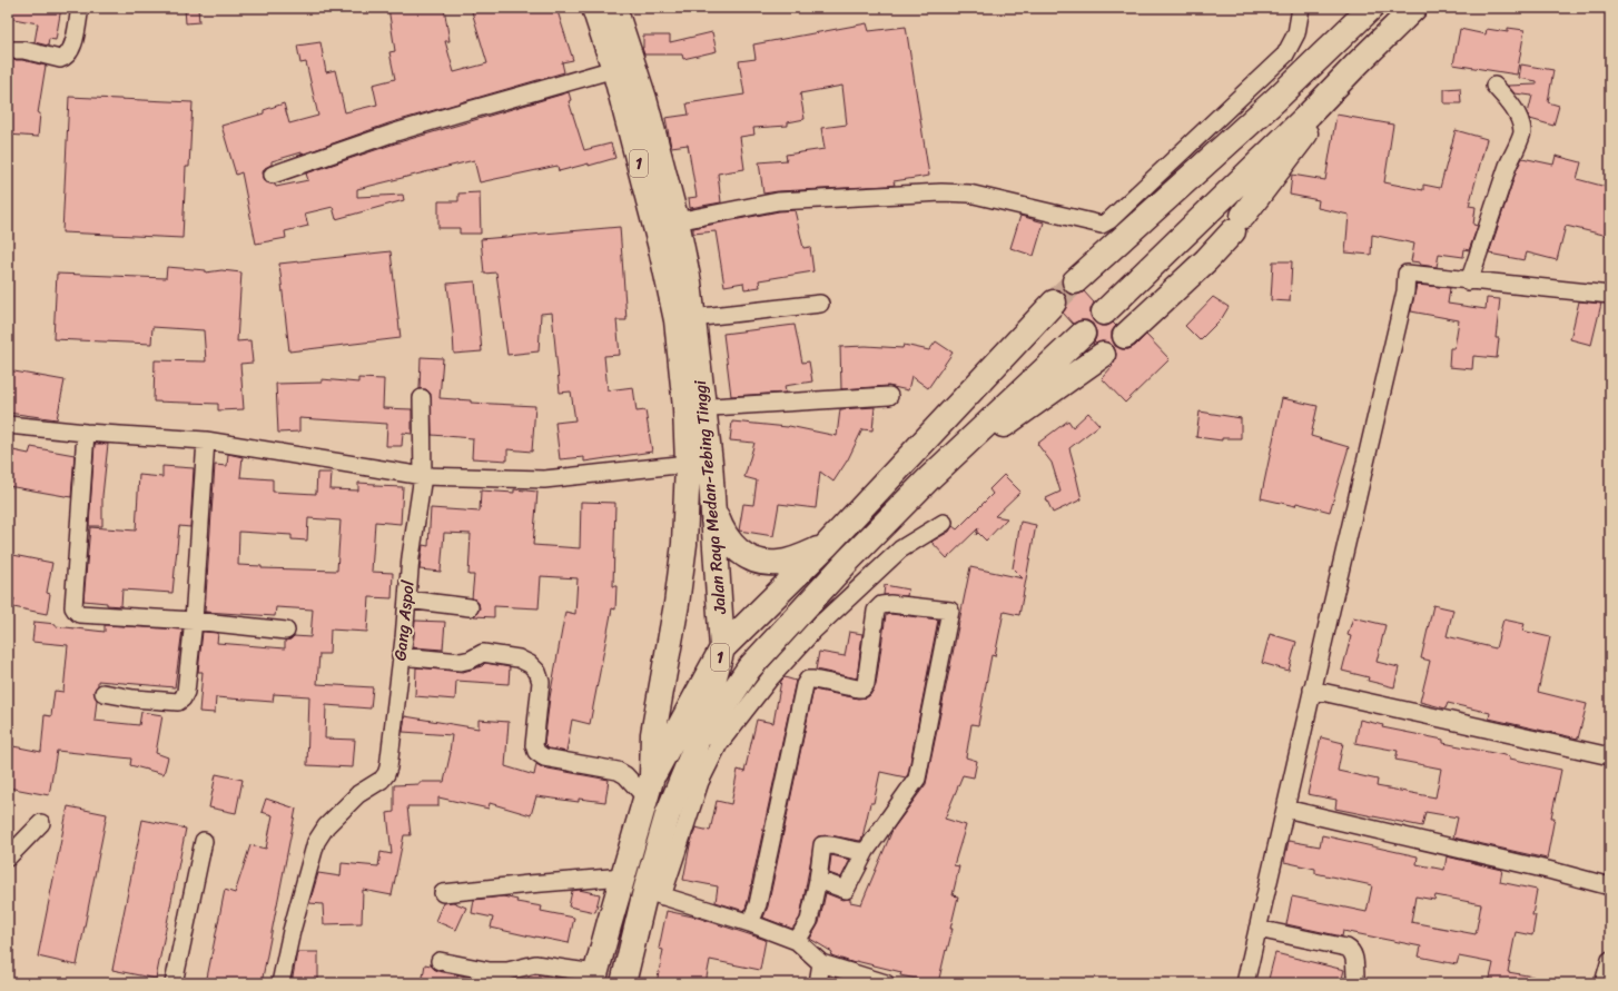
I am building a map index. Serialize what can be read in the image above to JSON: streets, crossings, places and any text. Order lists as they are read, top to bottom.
{
  "streets": {
    "highway": ["1", "Jalan Raya Medan-Tebing Tinggi"],
    "street": ["Gang Aspol"]
  }
}
